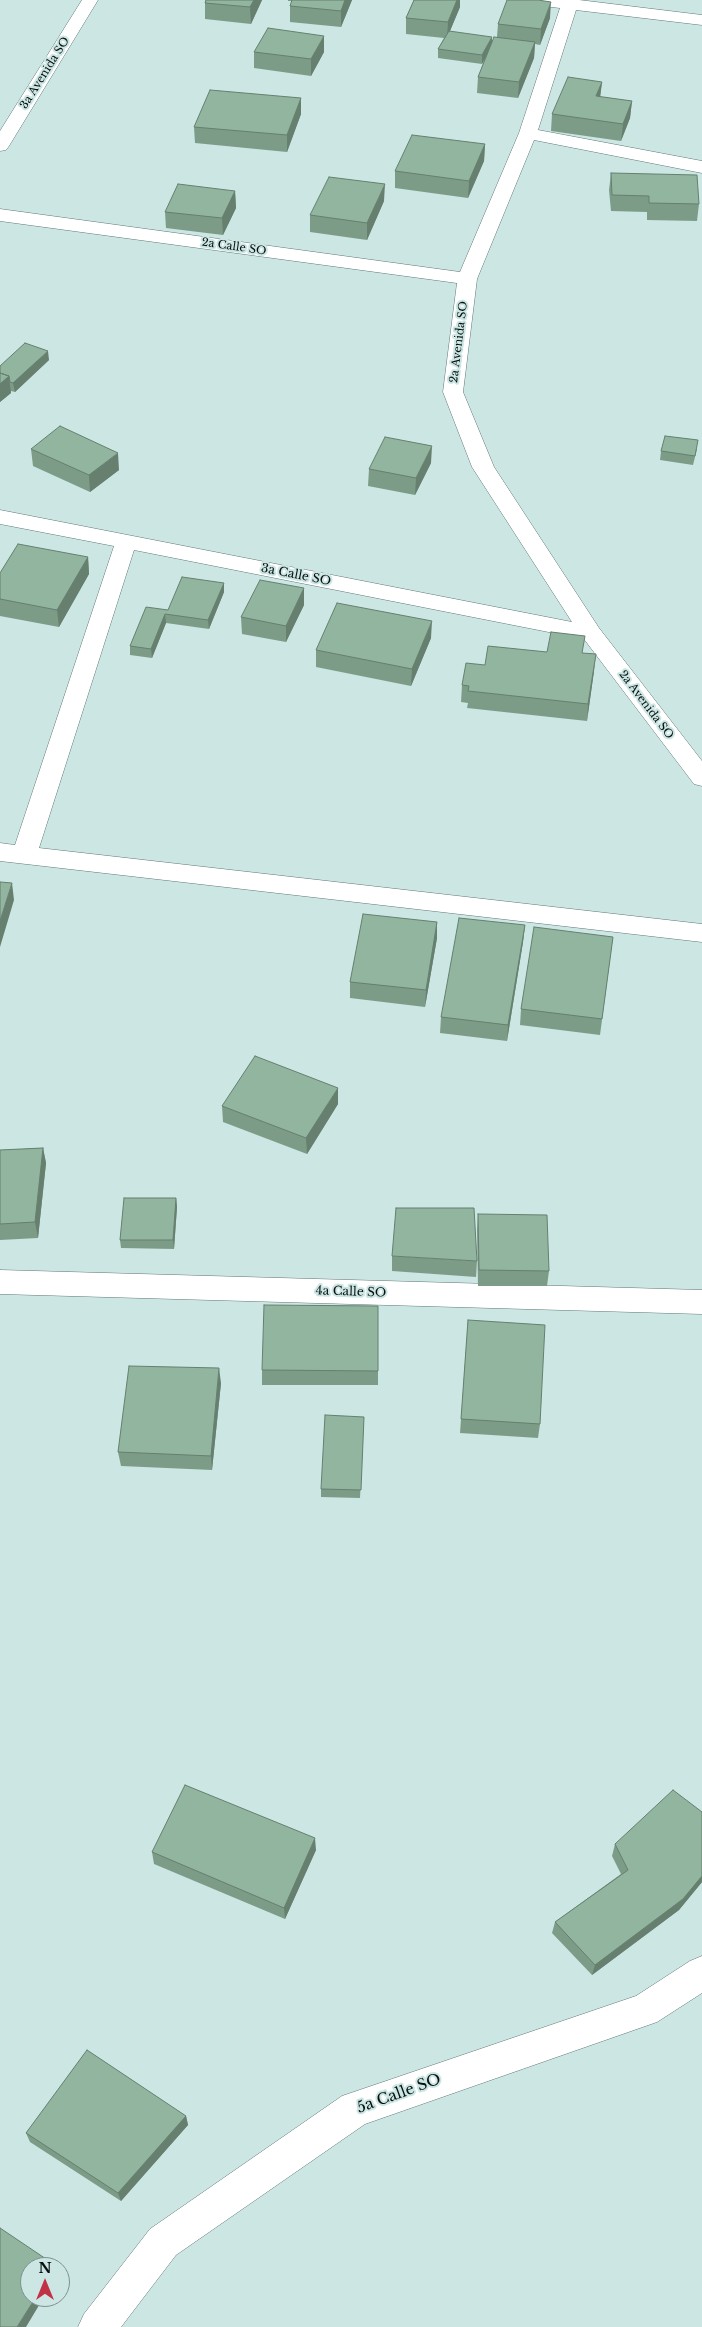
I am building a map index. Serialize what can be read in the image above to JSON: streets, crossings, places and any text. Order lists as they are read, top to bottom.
{
  "streets": {
    "street": [
      "3a Avenida SO",
      "2a Calle SO",
      "2a Avenida SO",
      "3a Calle SO",
      "4a Calle SO",
      "5a Calle SO"
    ]
  },
  "crossings": [
    ["2a Calle SO", "2a Avenida SO"],
    ["2a Avenida SO", "3a Calle SO"]
  ],
  "north": "top"
}
